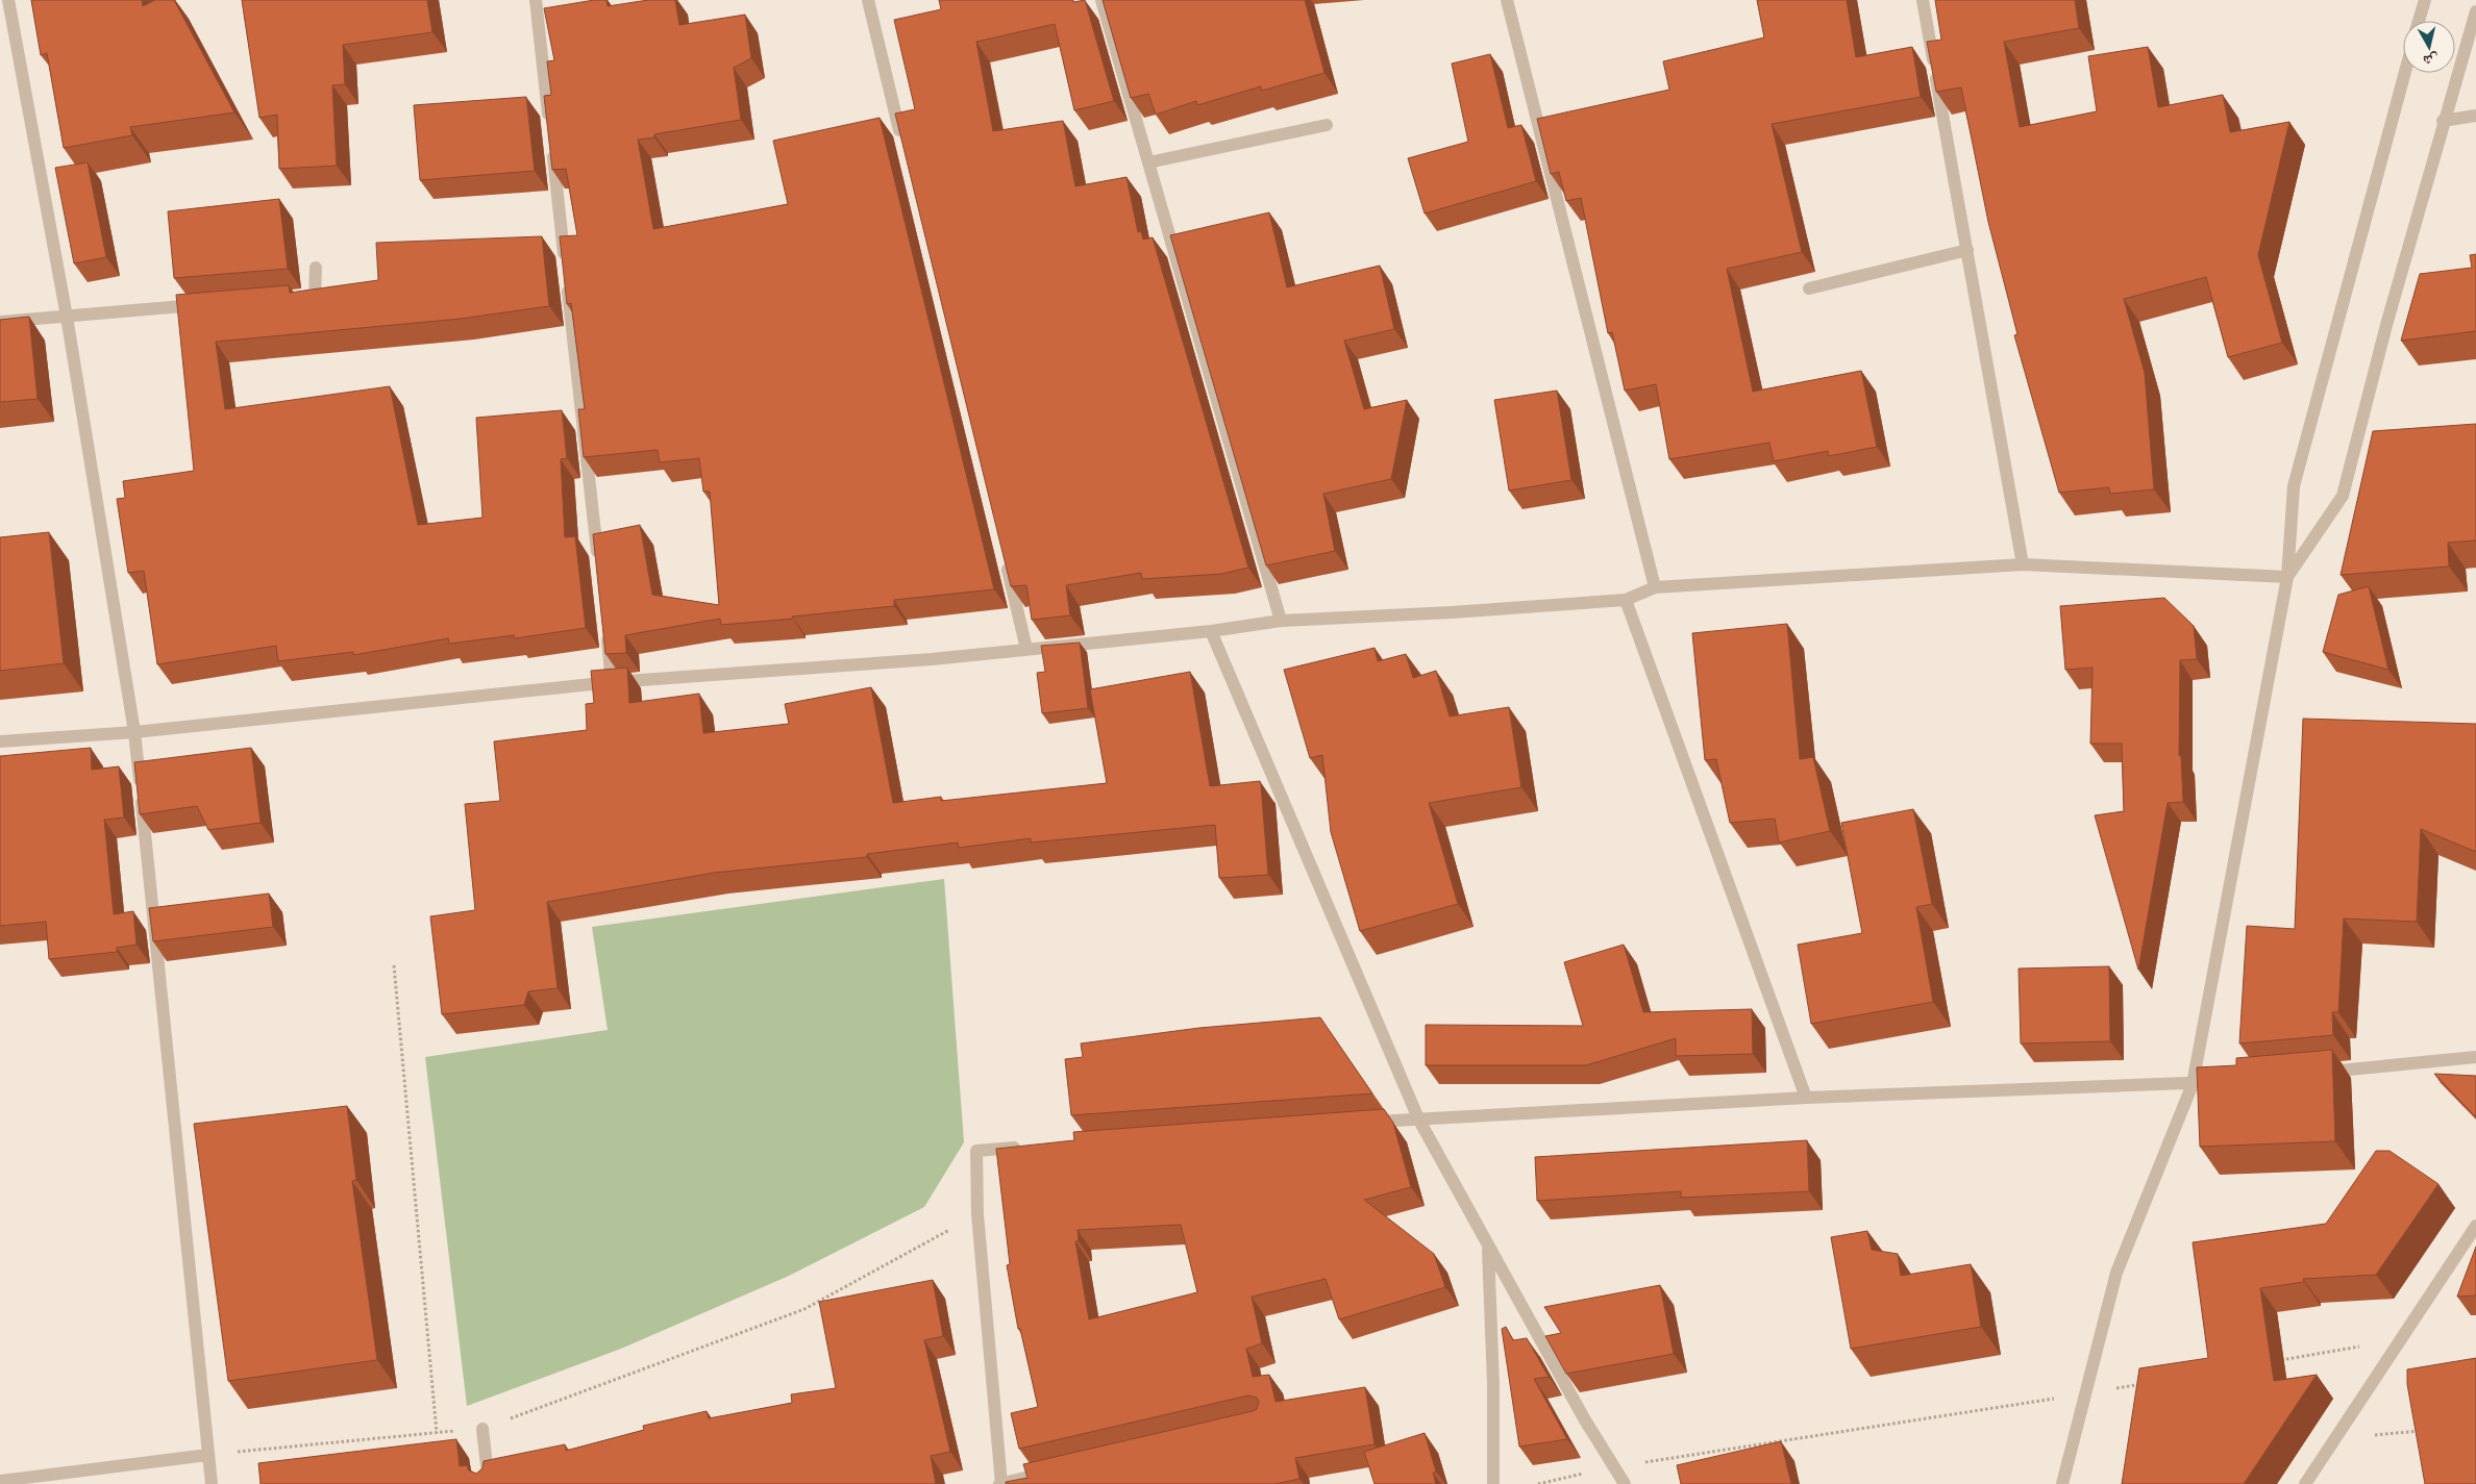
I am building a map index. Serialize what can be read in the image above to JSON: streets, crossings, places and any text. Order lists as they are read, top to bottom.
{
  "north": "bottom"
}
